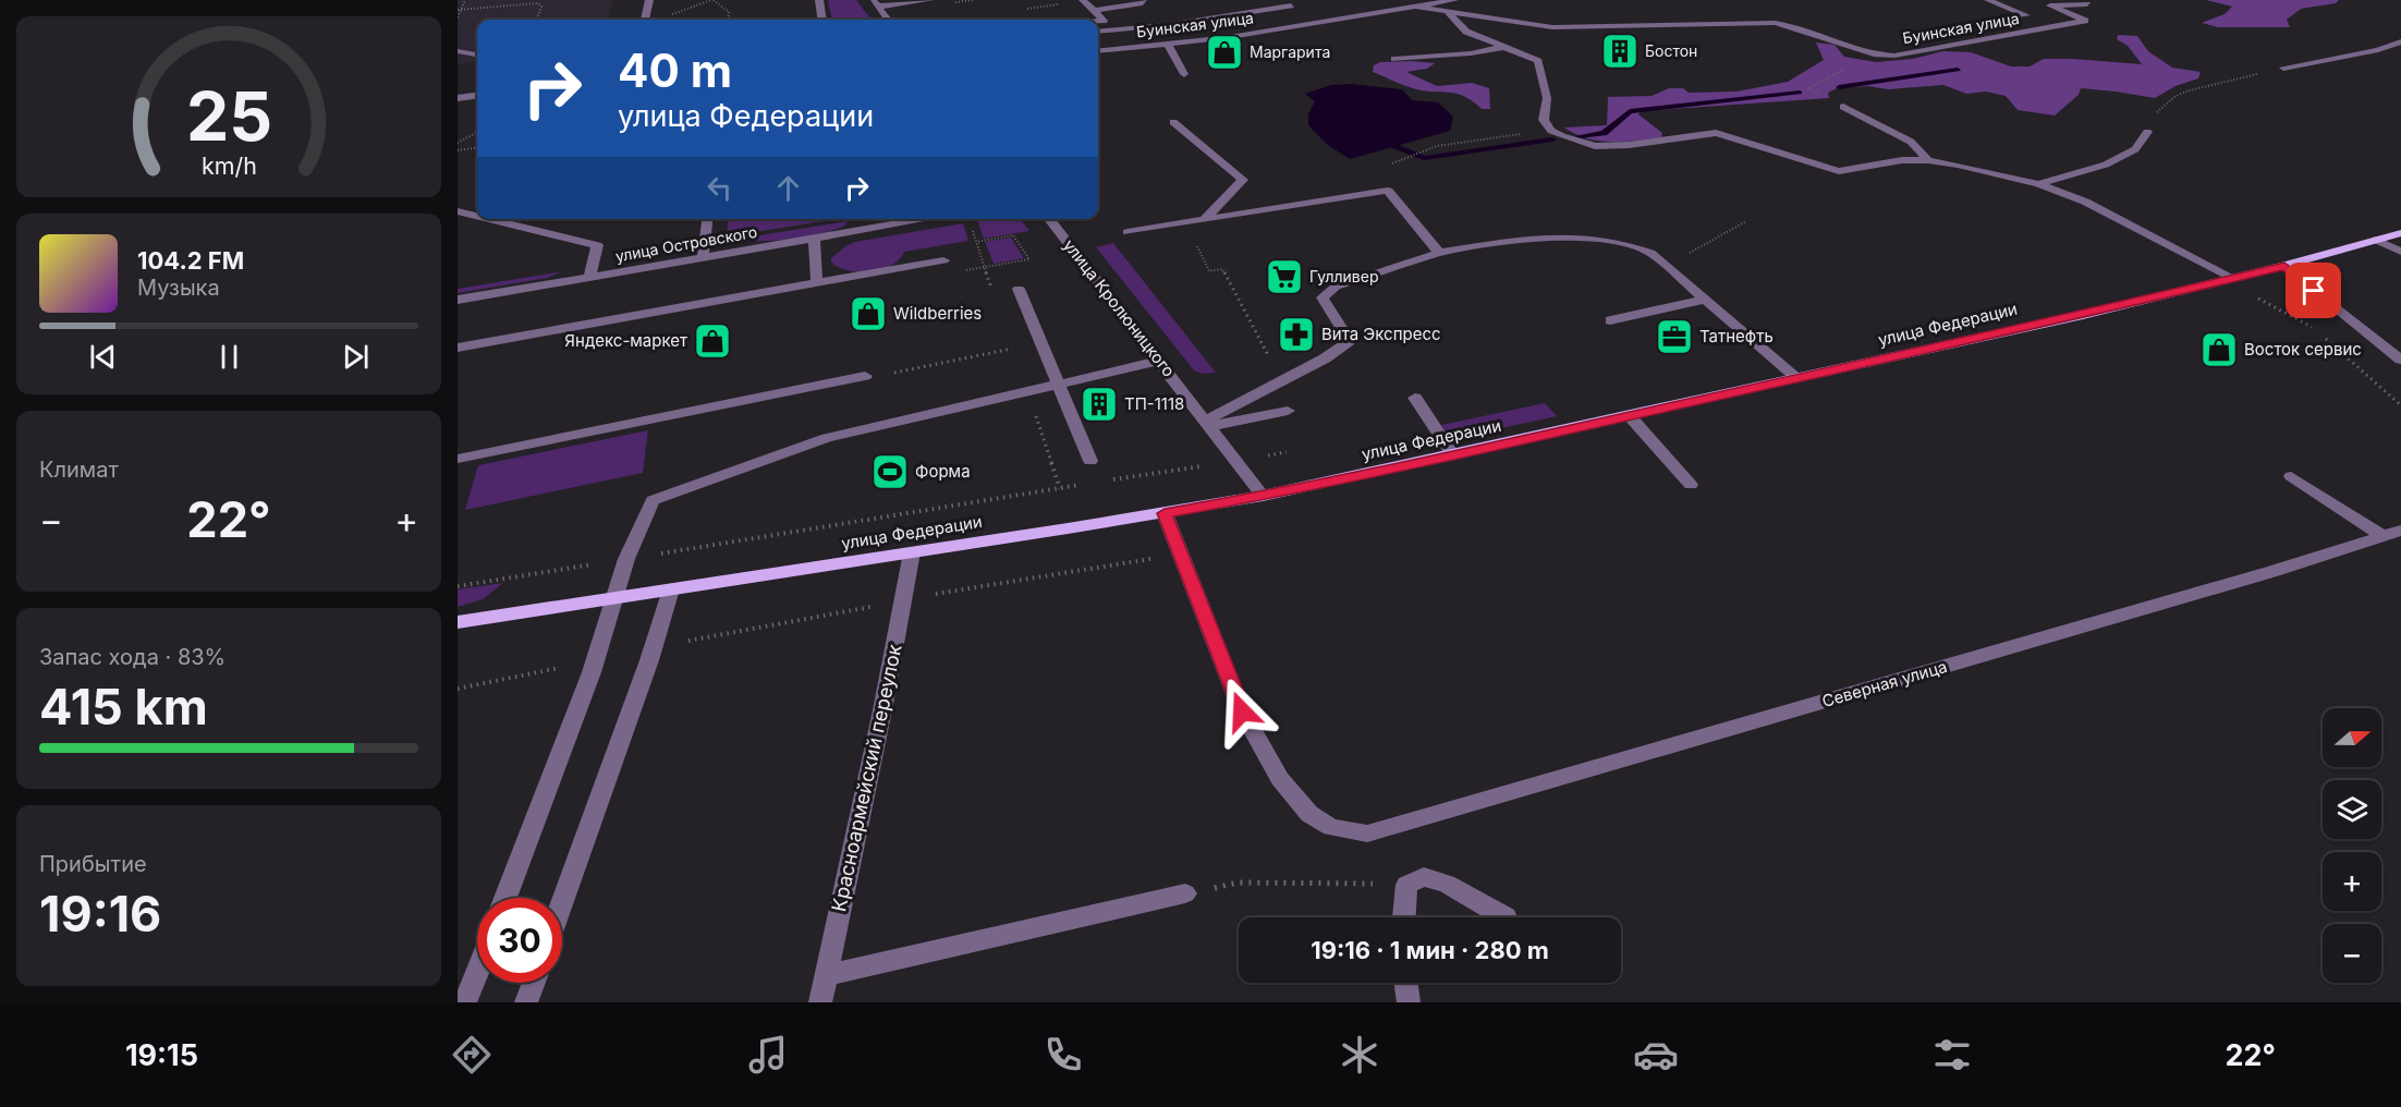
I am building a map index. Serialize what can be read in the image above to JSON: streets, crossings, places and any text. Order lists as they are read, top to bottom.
{
  "streets": {
    "main road": ["улица Федерации"],
    "street": [
      "Буинская улица",
      "улица Островского",
      "улица Кролюницкого",
      "Северная улица",
      "Красноармейский переулок"
    ]
  },
  "crossings": [
    ["улица Кролюницкого", "улица Федерации"],
    ["улица Федерации", "Красноармейский переулок"]
  ],
  "places": {
    "building": ["Бостон", "ТП-1118"],
    "shop": [
      "Маргарита",
      "Wildberries",
      "Яндекс-маркет",
      "Восток сервис"
    ],
    "supermarket": ["Гулливер"],
    "pharmacy": ["Вита Экспресс"],
    "office": ["Татнефть"],
    "sports": ["Форма"]
  },
  "north": "right",
  "page": {
    "turn": ["40 m", "улица Федерации"],
    "song": ["104.2 FM", "Музыка"],
    "tile": [
      "Климат",
      ["Запас хода · 83%", "415 km"],
      ["Прибытие", "19:16"]
    ],
    "heat": ["−", "22°", "+"],
    "map_buttons": ["+", "−"],
    "limit": "30",
    "trip": "19:16 · 1 мин · 280 m",
    "tabs": ["19:15", "22°"],
    "gauge": ["25", "km/h"]
  }
}
